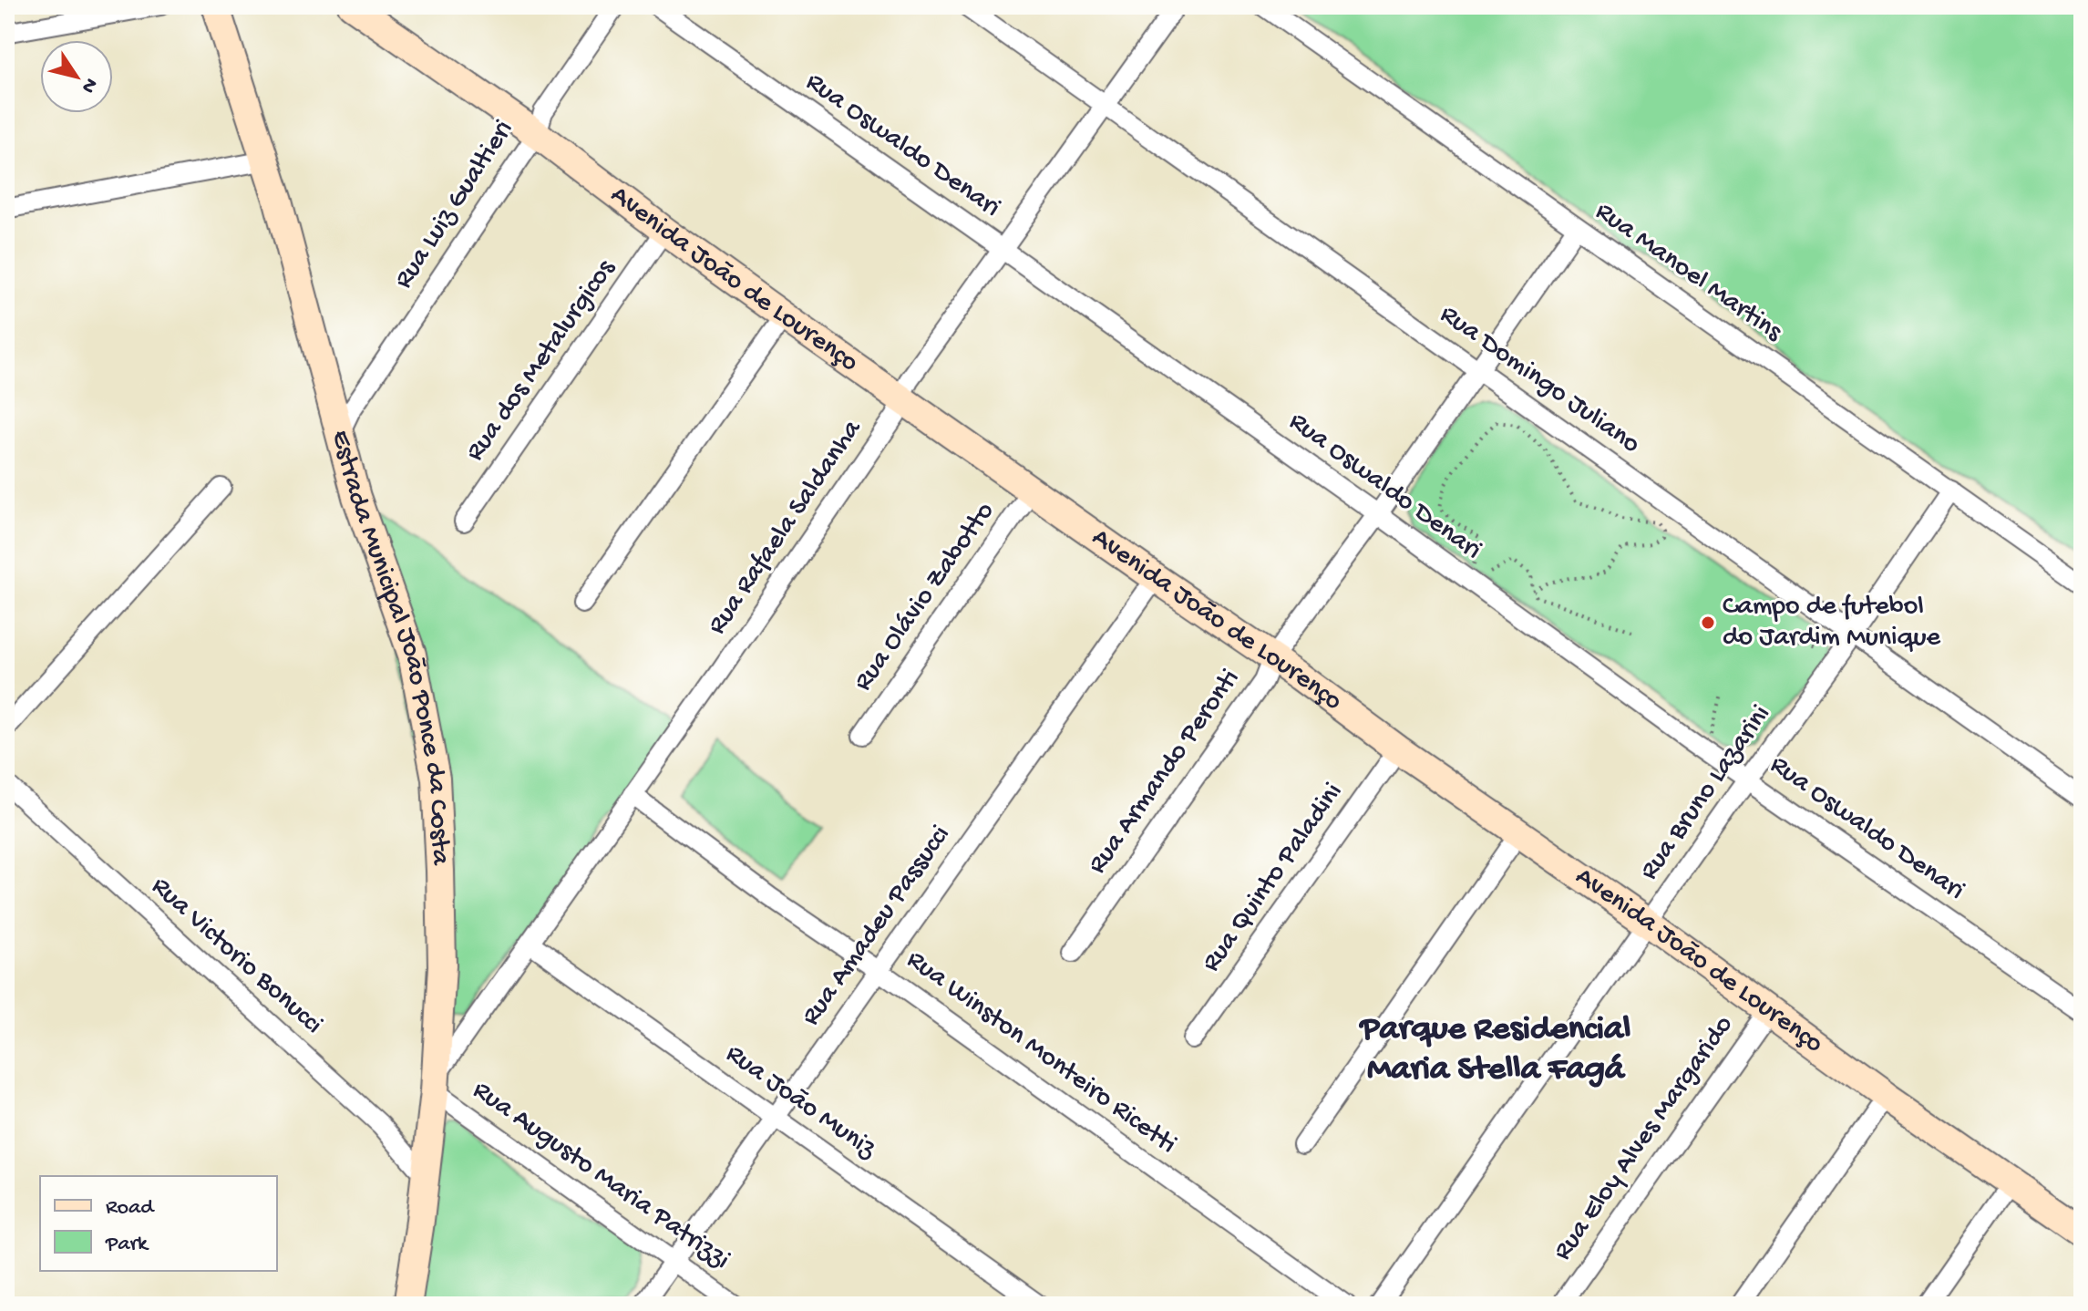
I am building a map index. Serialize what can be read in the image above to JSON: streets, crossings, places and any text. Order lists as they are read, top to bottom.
{
  "streets": {
    "street": [
      "Rua Oswaldo Denari",
      "Rua Luiz Gualtieri",
      "Rua Manoel Martins",
      "Avenida João de Lourenço",
      "Rua dos Metalurgicos",
      "Rua Domingo Juliano",
      "Rua Rafaela Saldanha",
      "Rua Olávio Zabotto",
      "Estrada Municipal João Ponce da Costa",
      "Rua Armando Peronti",
      "Rua Bruno Lazarini",
      "Rua Quinto Paladini",
      "Rua Amadeu Passucci",
      "Rua Victorio Bonucci",
      "Rua Winston Monteiro Ricetti",
      "Rua João Muniz",
      "Rua Eloy Alves Margarido",
      "Rua Augusto Maria Patrizzi"
    ]
  },
  "crossings": [
    ["Rua Oswaldo Denari", "Rua Rafaela Saldanha"],
    ["Rua Oswaldo Denari", "Rua Armando Peronti"],
    ["Rua Oswaldo Denari", "Rua Bruno Lazarini"],
    ["Rua Luiz Gualtieri", "Avenida João de Lourenço"],
    ["Rua Luiz Gualtieri", "Estrada Municipal João Ponce da Costa"],
    ["Rua Manoel Martins", "Rua Armando Peronti"],
    ["Rua Manoel Martins", "Rua Bruno Lazarini"],
    ["Avenida João de Lourenço", "Rua dos Metalurgicos"],
    ["Avenida João de Lourenço", "Rua Rafaela Saldanha"],
    ["Avenida João de Lourenço", "Rua Olávio Zabotto"],
    ["Avenida João de Lourenço", "Rua Armando Peronti"],
    ["Avenida João de Lourenço", "Rua Bruno Lazarini"],
    ["Avenida João de Lourenço", "Rua Quinto Paladini"],
    ["Avenida João de Lourenço", "Rua Amadeu Passucci"],
    ["Avenida João de Lourenço", "Rua Eloy Alves Margarido"],
    ["Rua Domingo Juliano", "Rua Rafaela Saldanha"],
    ["Rua Domingo Juliano", "Rua Armando Peronti"],
    ["Rua Domingo Juliano", "Rua Bruno Lazarini"],
    ["Rua Rafaela Saldanha", "Estrada Municipal João Ponce da Costa"],
    ["Rua Rafaela Saldanha", "Rua Winston Monteiro Ricetti"],
    ["Rua Rafaela Saldanha", "Rua João Muniz"],
    ["Rua Rafaela Saldanha", "Rua Augusto Maria Patrizzi"],
    ["Estrada Municipal João Ponce da Costa", "Rua Victorio Bonucci"],
    ["Estrada Municipal João Ponce da Costa", "Rua Augusto Maria Patrizzi"],
    ["Rua Amadeu Passucci", "Rua Winston Monteiro Ricetti"],
    ["Rua Amadeu Passucci", "Rua João Muniz"],
    ["Rua Amadeu Passucci", "Rua Augusto Maria Patrizzi"]
  ],
  "districts": ["Parque Residencial Maria Stella Fagá"],
  "places": ["Campo de futebol do Jardim Munique"],
  "legend": ["Road", "Park"],
  "north": "bottom right"
}
